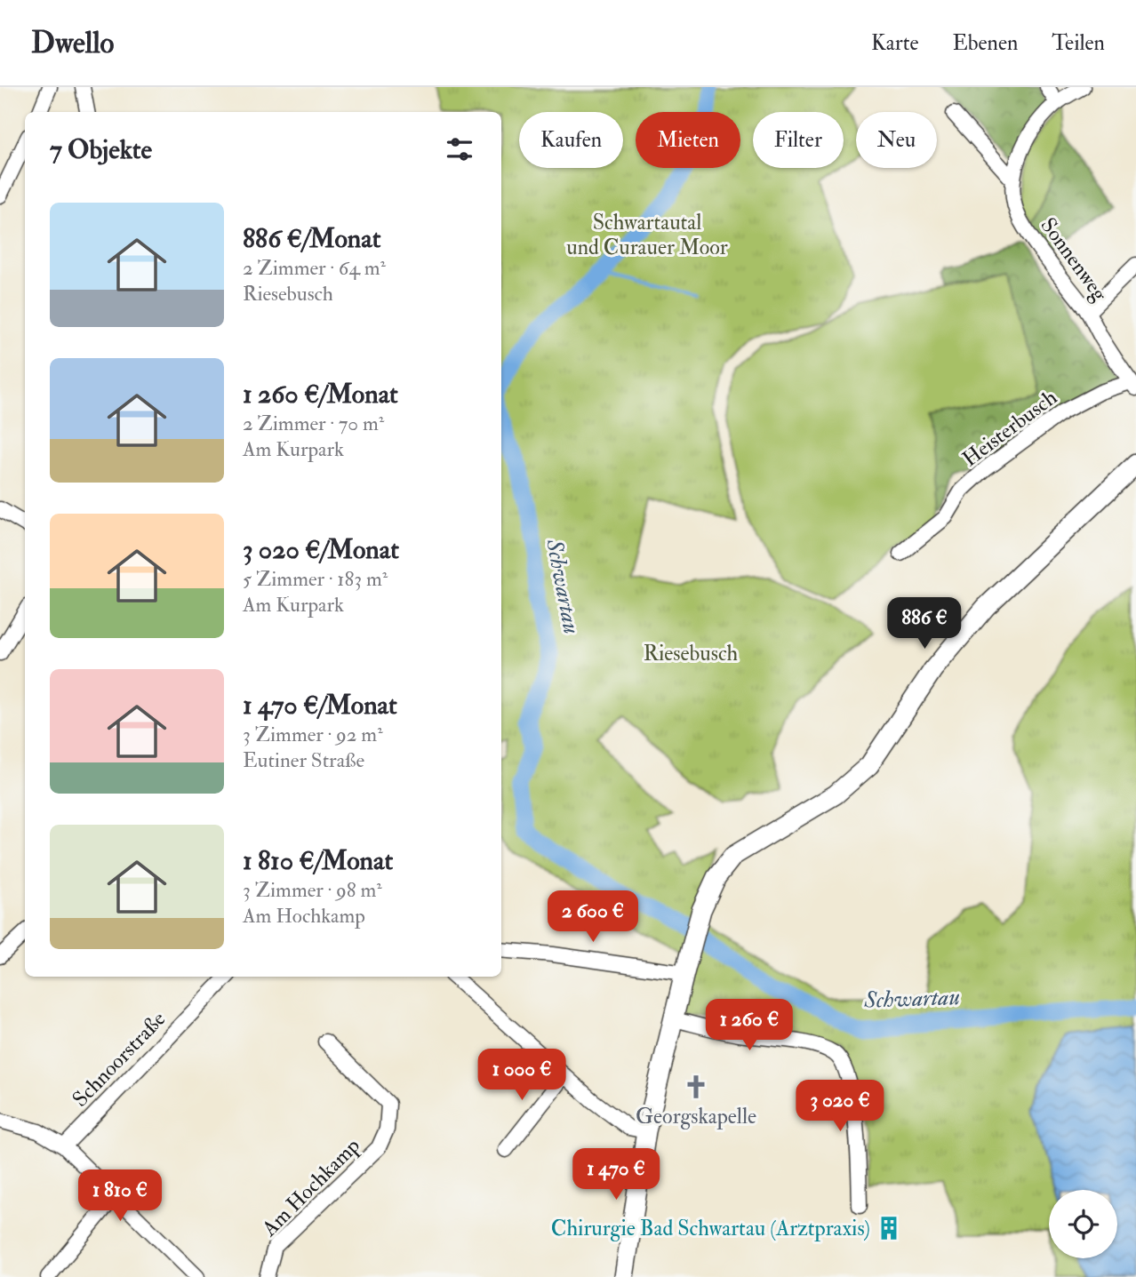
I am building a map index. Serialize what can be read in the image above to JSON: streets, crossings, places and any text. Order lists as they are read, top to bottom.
{
  "streets": {
    "street": [
      "Sonnenweg",
      "Heisterbusch",
      "Schnoorstraße",
      "Am Hochkamp"
    ]
  },
  "crossings": [
    ["Sonnenweg", "Heisterbusch"]
  ],
  "water": ["Schwartau"],
  "parks": ["Schwartautal und Curauer Moor", "Riesebusch"],
  "places": {
    "church": ["Georgskapelle"],
    "building": ["Chirurgie Bad Schwartau (Arztpraxis)"]
  },
  "page": {
    "header": "Dwello",
    "nav": ["Karte", "Ebenen", "Teilen"],
    "chip": [
      "Kaufen",
      "Mieten",
      "Filter",
      "Neu"
    ],
    "heading": "7 Objekte",
    "list": [
      {
        "name": "886 €/Monat",
        "note": "2 Zimmer · 64 m² · Riesebusch"
      },
      {
        "name": "1 260 €/Monat",
        "note": "2 Zimmer · 70 m² · Am Kurpark"
      },
      {
        "name": "3 020 €/Monat",
        "note": "5 Zimmer · 183 m² · Am Kurpark"
      },
      {
        "name": "1 470 €/Monat",
        "note": "3 Zimmer · 92 m² · Eutiner Straße"
      },
      {
        "name": "1 810 €/Monat",
        "note": "3 Zimmer · 98 m² · Am Hochkamp"
      }
    ],
    "price": [
      "886 €",
      "2 600 €",
      "1 260 €",
      "1 000 €",
      "3 020 €",
      "1 470 €",
      "1 810 €"
    ]
  }
}
